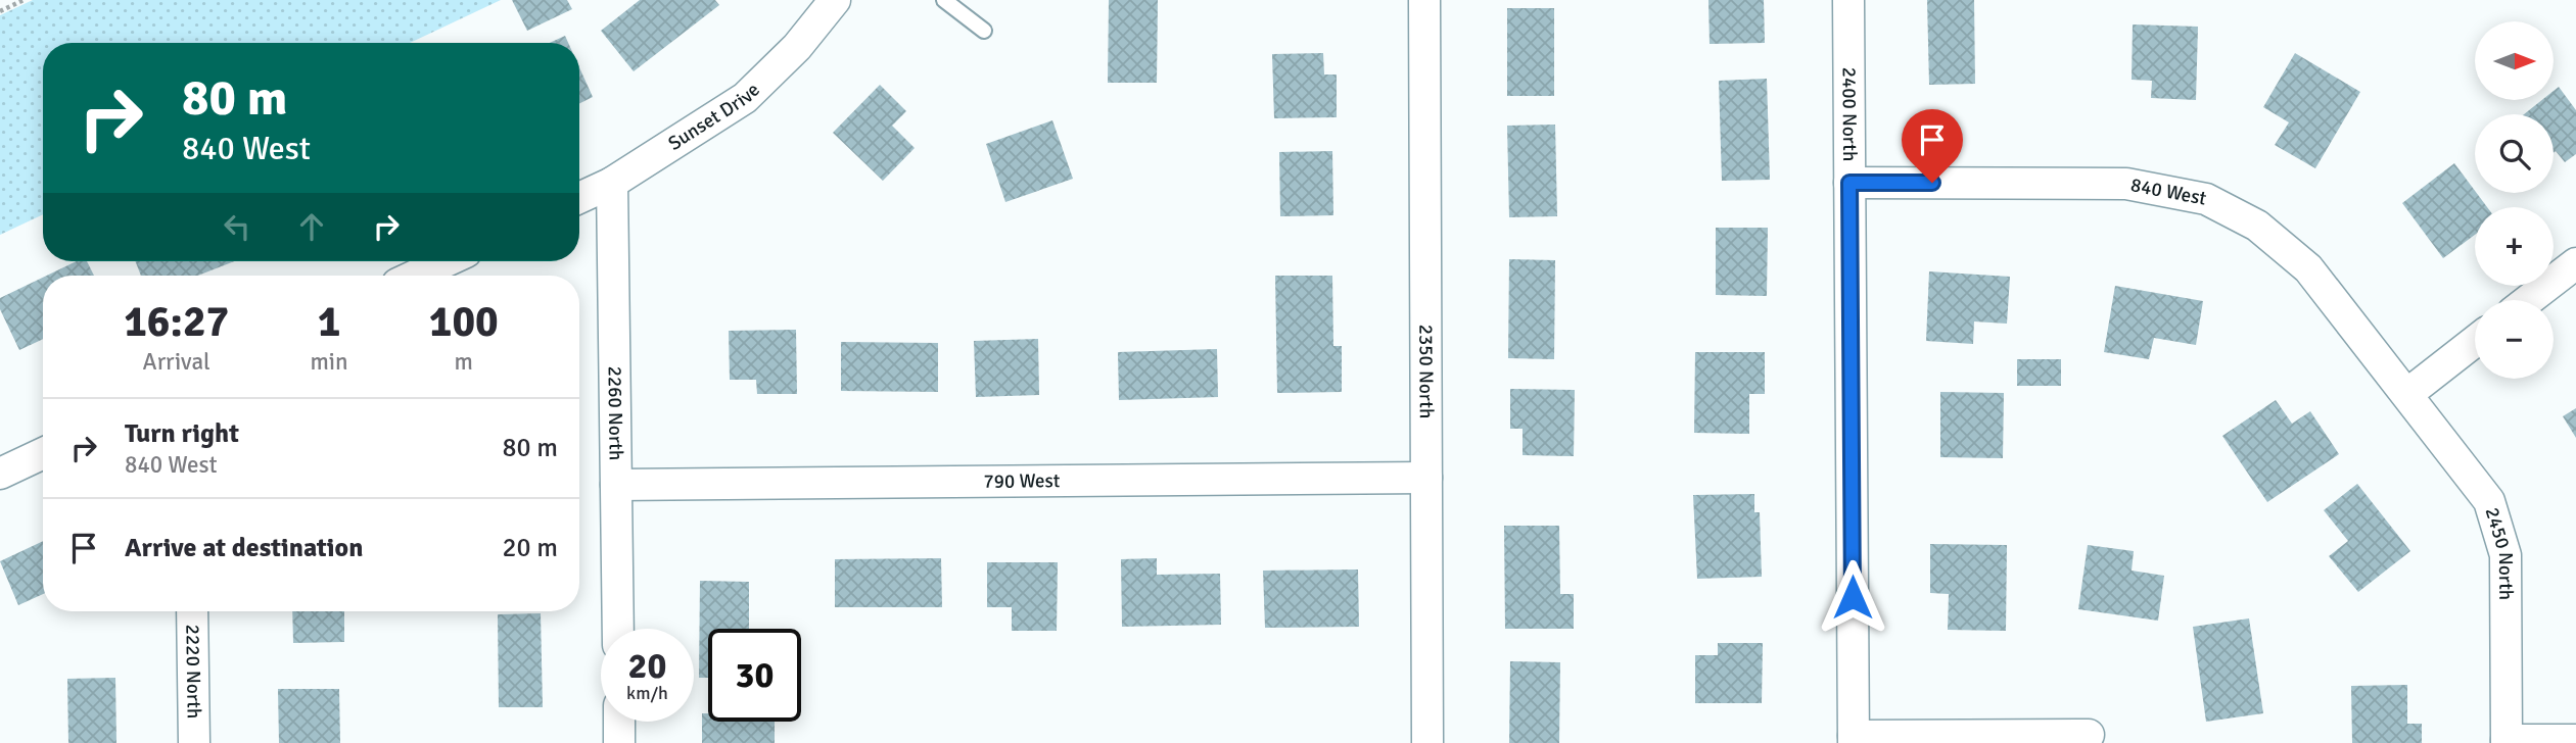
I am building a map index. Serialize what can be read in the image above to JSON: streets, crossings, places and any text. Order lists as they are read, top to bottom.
{
  "streets": {
    "street": [
      "Sunset Drive",
      "2400 North",
      "840 West",
      "2350 North",
      "2260 North",
      "790 West",
      "2450 North",
      "2220 North"
    ]
  },
  "crossings": [
    ["Sunset Drive", "2260 North"],
    ["2400 North", "840 West"],
    ["840 West", "2450 North"],
    ["2350 North", "790 West"],
    ["2260 North", "790 West"]
  ],
  "north": "right",
  "page": {
    "map_buttons": ["+", "−"],
    "turn": ["80 m", "840 West"],
    "eta": [
      "16:27",
      "Arrival",
      "1",
      "min",
      "100",
      "m"
    ],
    "list": [
      {
        "name": "Turn right",
        "note": "840 West",
        "value": "80 m"
      },
      {
        "name": "Arrive at destination",
        "value": "20 m"
      }
    ],
    "speed": "20 km/h",
    "limit": "30"
  }
}
